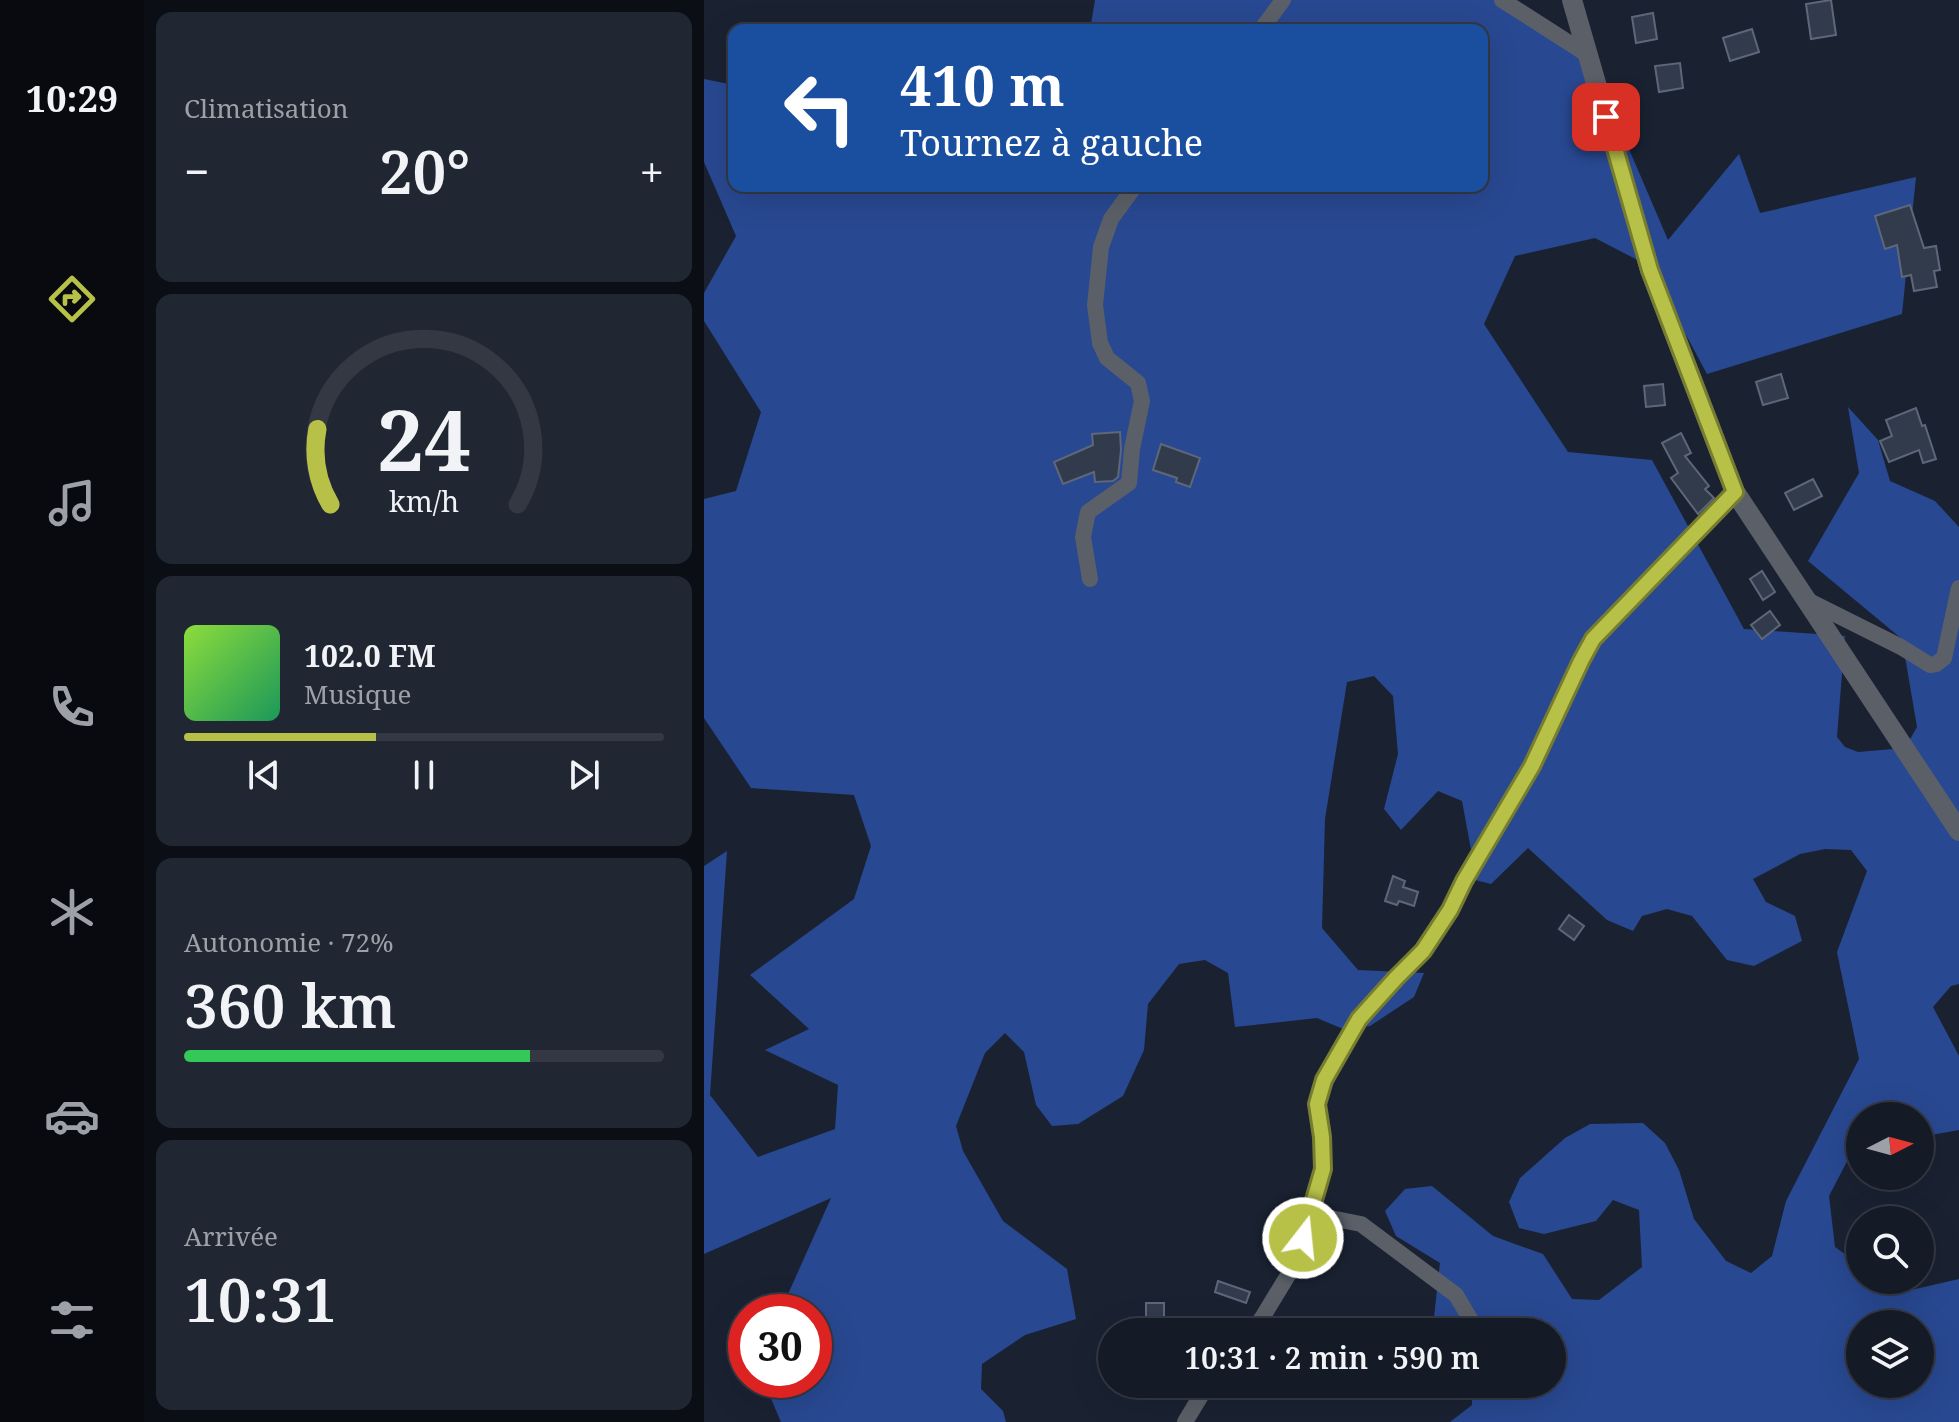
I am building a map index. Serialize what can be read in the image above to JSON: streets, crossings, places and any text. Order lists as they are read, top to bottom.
{
  "north": "right",
  "page": {
    "tabs": "10:29",
    "tile": [
      "Climatisation",
      ["Autonomie · 72%", "360 km"],
      ["Arrivée", "10:31"]
    ],
    "turn": ["410 m", "Tournez à gauche"],
    "heat": ["−", "20°", "+"],
    "song": ["102.0 FM", "Musique"],
    "limit": "30",
    "trip": "10:31 · 2 min · 590 m",
    "gauge": ["24", "km/h"]
  }
}
